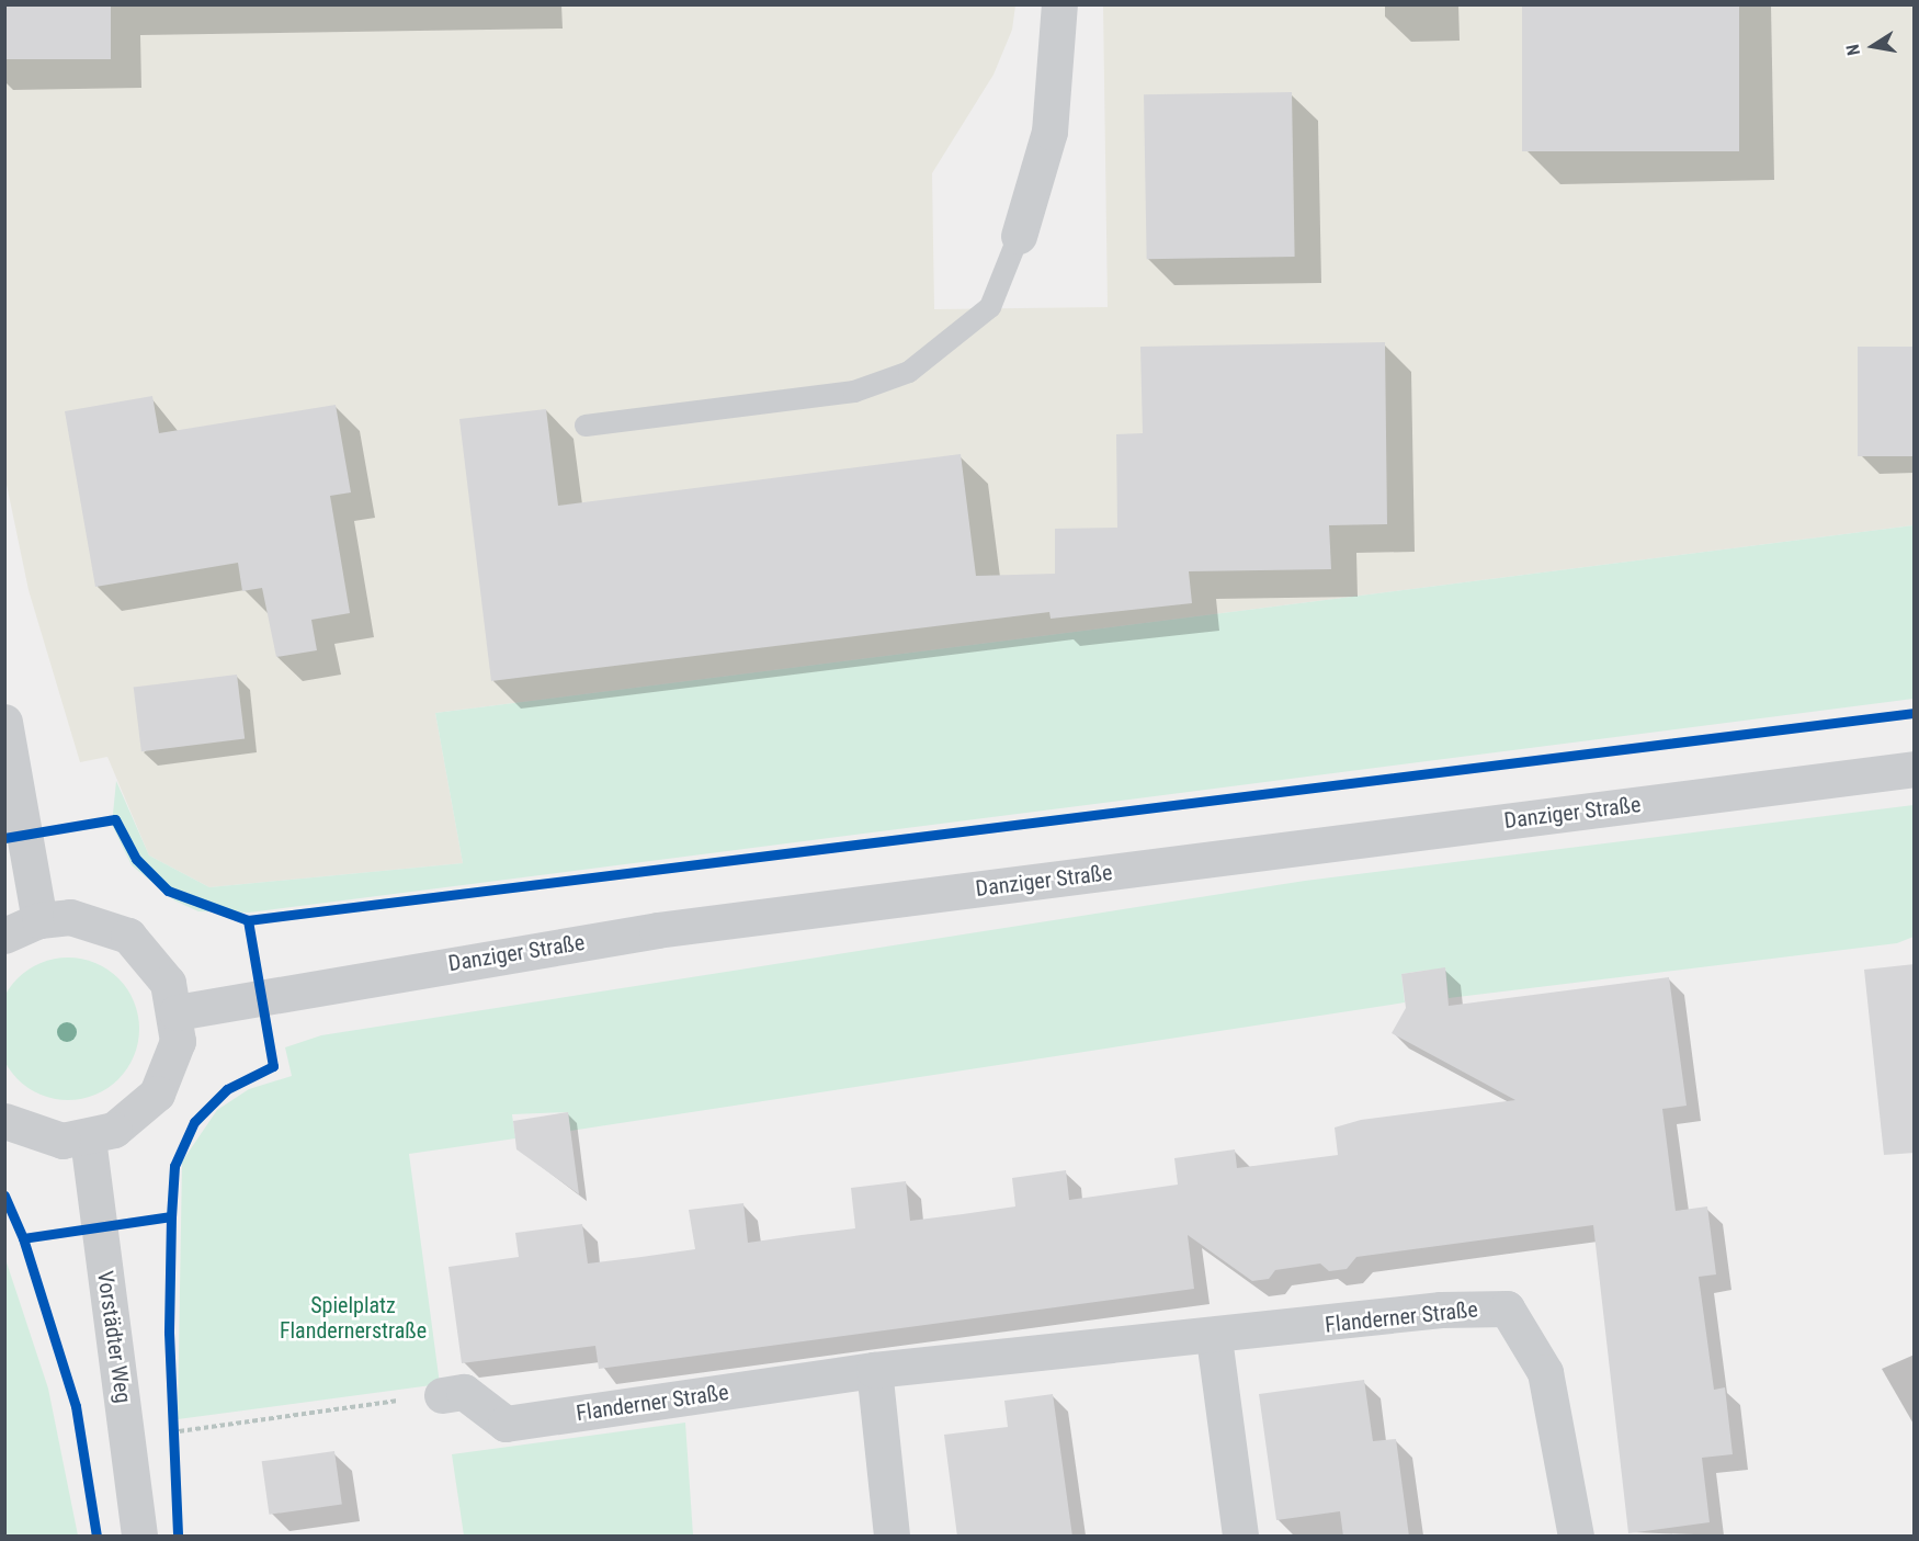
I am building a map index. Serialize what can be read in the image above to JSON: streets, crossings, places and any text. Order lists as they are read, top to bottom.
{
  "streets": {
    "street": ["Danziger Straße", "Flanderner Straße", "Vorstädter Weg"]
  },
  "parks": ["Spielplatz Flandernerstraße"],
  "north": "left"
}
